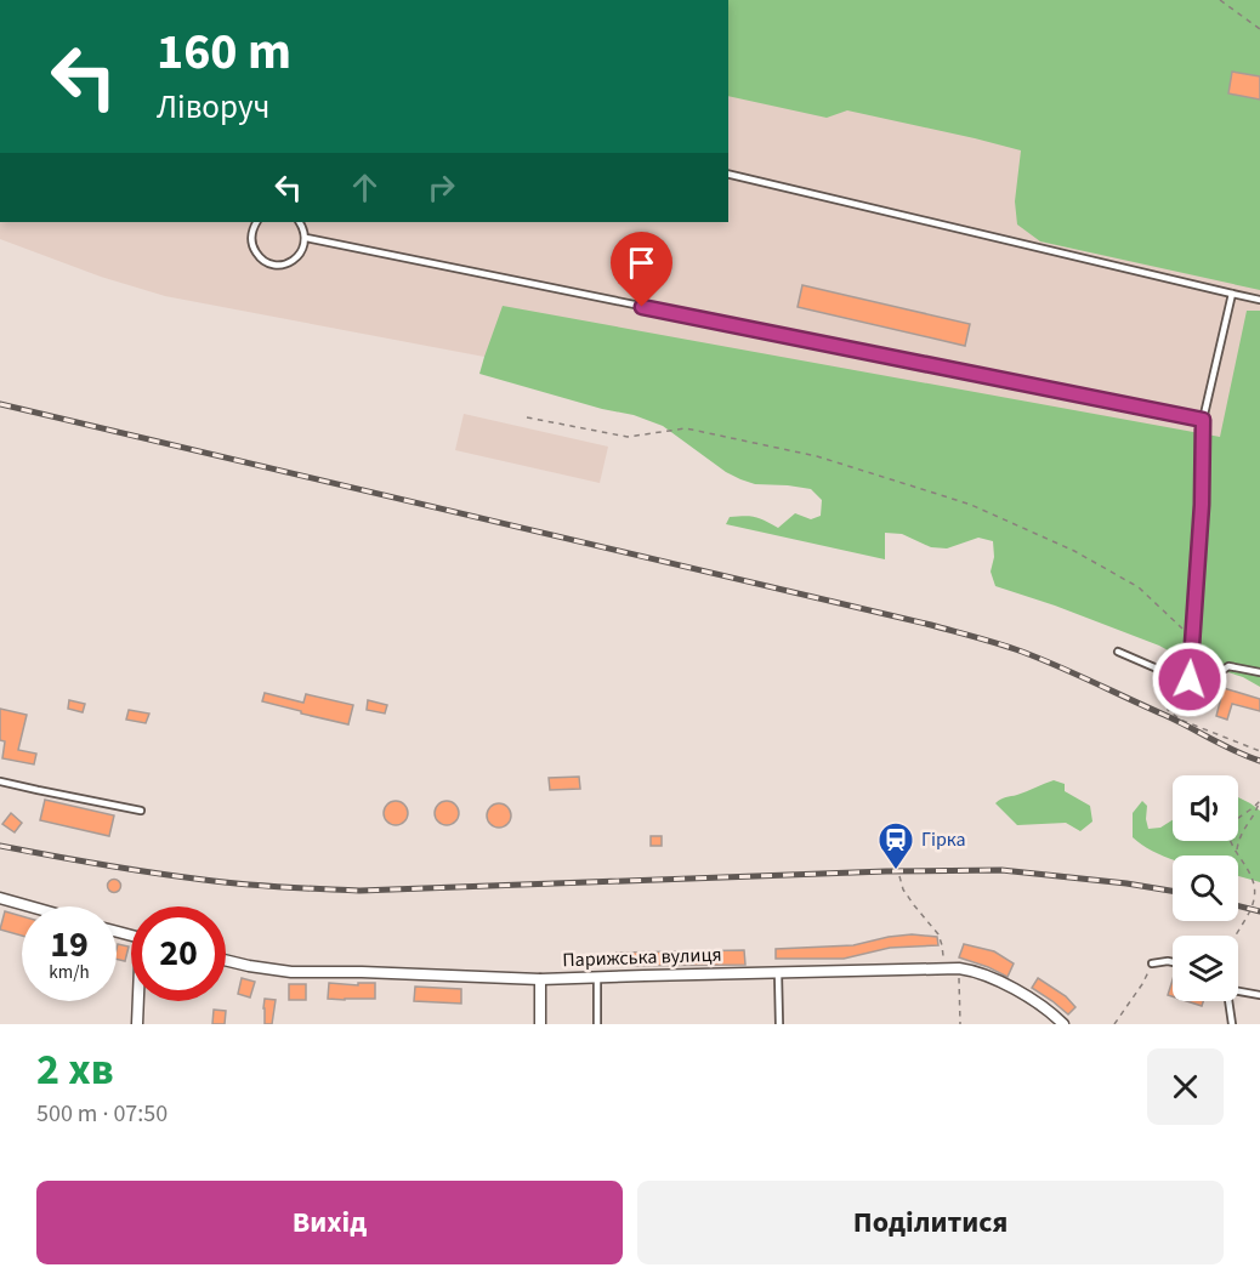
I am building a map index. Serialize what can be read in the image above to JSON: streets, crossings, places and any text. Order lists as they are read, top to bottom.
{
  "streets": {
    "street": ["Парижська вулиця"]
  },
  "places": {
    "station": ["Гірка"]
  },
  "page": {
    "turn": ["160 m", "Ліворуч"],
    "speed": "19 km/h",
    "limit": "20",
    "heading": ["2 хв", "500 m · 07:50"],
    "buttons": ["Вихід", "Поділитися"]
  }
}
